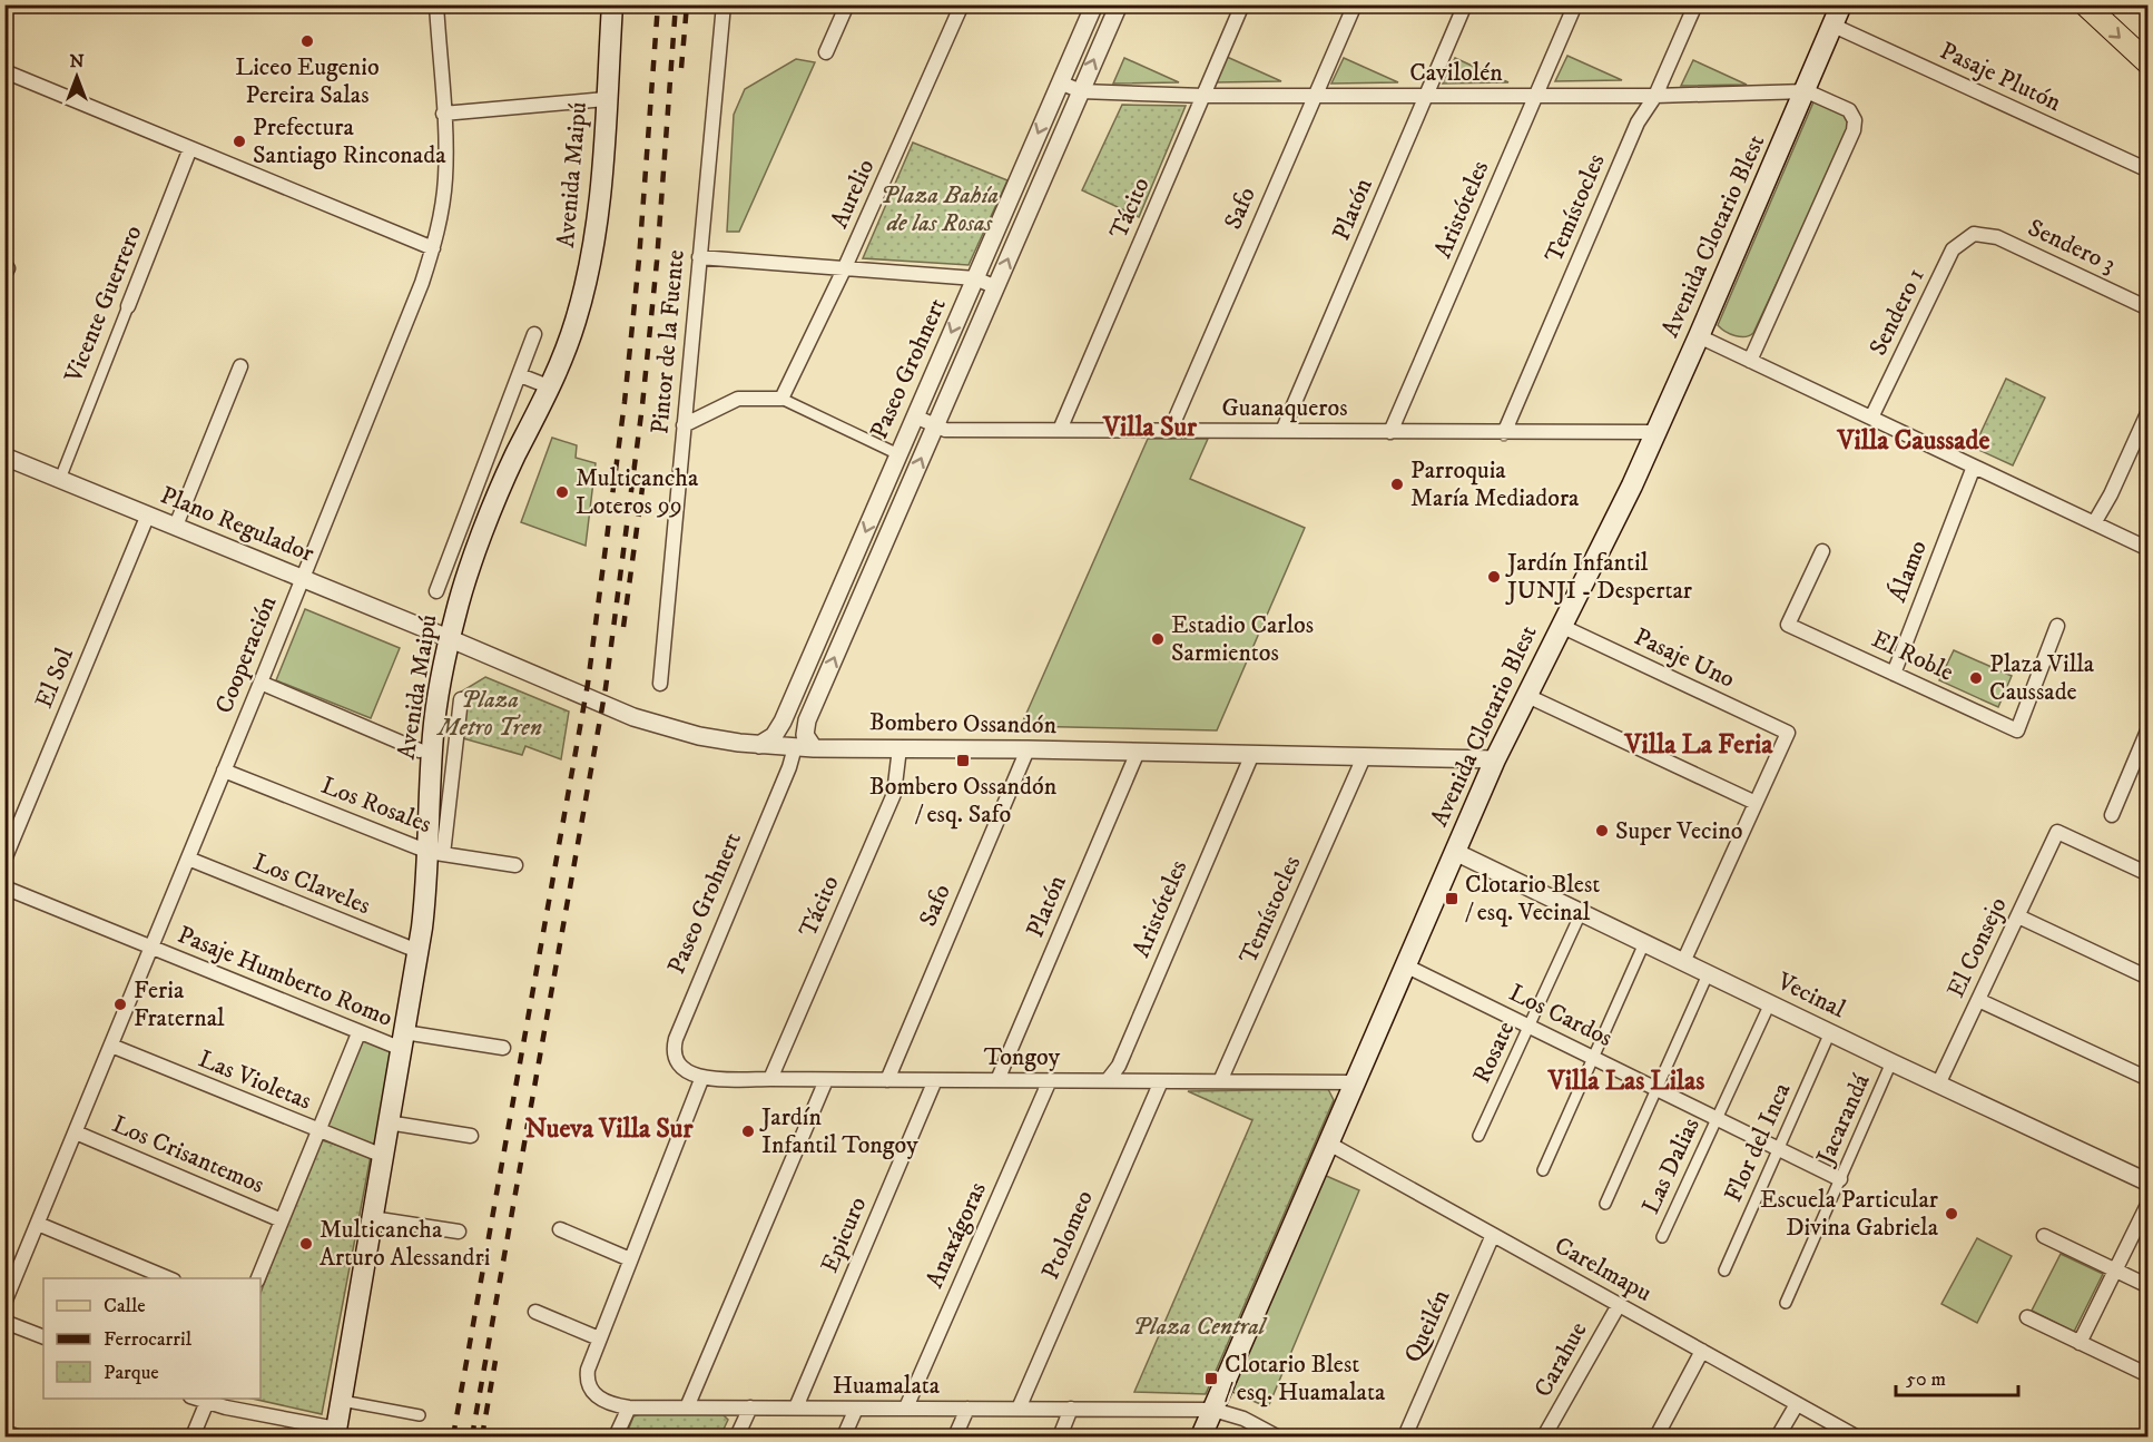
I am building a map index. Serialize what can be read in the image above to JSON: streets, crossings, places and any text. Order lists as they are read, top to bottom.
{
  "streets": {
    "main road": ["Avenida Maipú", "Avenida Clotario Blest"],
    "street": [
      "Cavilolén",
      "Pasaje Plutón",
      "Aurelio",
      "Tácito",
      "Safo",
      "Temístocles",
      "Platón",
      "Aristóteles",
      "Sendero 3",
      "Vicente Guerrero",
      "Sendero 1",
      "Pintor de la Fuente",
      "Paseo Grohnert",
      "Guanaqueros",
      "Plano Regulador",
      "Álamo",
      "Cooperación",
      "El Roble",
      "Pasaje Uno",
      "El Sol",
      "Bombero Ossandón",
      "Los Rosales",
      "Los Claveles",
      "El Consejo",
      "Pasaje Humberto Romo",
      "Vecinal",
      "Los Cardos",
      "Rosate",
      "Tongoy",
      "Las Violetas",
      "Jacarandá",
      "Flor del Inca",
      "Los Crisantemos",
      "Las Dalias",
      "Epicuro",
      "Anaxágoras",
      "Ptolomeo",
      "Carelmapu",
      "Queilén",
      "Carahue",
      "Huamalata"
    ]
  },
  "crossings": [
    ["Cavilolén", "Tácito"],
    ["Cavilolén", "Safo"],
    ["Cavilolén", "Temístocles"],
    ["Cavilolén", "Platón"],
    ["Cavilolén", "Aristóteles"],
    ["Cavilolén", "Avenida Clotario Blest"],
    ["Cavilolén", "Paseo Grohnert"],
    ["Pasaje Plutón", "Avenida Clotario Blest"],
    ["Avenida Maipú", "Plano Regulador"],
    ["Avenida Maipú", "Bombero Ossandón"],
    ["Avenida Maipú", "Los Rosales"],
    ["Avenida Maipú", "Los Claveles"],
    ["Avenida Maipú", "Pasaje Humberto Romo"],
    ["Avenida Maipú", "Las Violetas"],
    ["Tácito", "Guanaqueros"],
    ["Tácito", "Bombero Ossandón"],
    ["Tácito", "Tongoy"],
    ["Safo", "Guanaqueros"],
    ["Safo", "Bombero Ossandón"],
    ["Safo", "Tongoy"],
    ["Temístocles", "Guanaqueros"],
    ["Temístocles", "Bombero Ossandón"],
    ["Temístocles", "Tongoy"],
    ["Platón", "Guanaqueros"],
    ["Platón", "Bombero Ossandón"],
    ["Platón", "Tongoy"],
    ["Aristóteles", "Guanaqueros"],
    ["Aristóteles", "Bombero Ossandón"],
    ["Aristóteles", "Tongoy"],
    ["Avenida Clotario Blest", "Guanaqueros"],
    ["Avenida Clotario Blest", "Pasaje Uno"],
    ["Avenida Clotario Blest", "Bombero Ossandón"],
    ["Avenida Clotario Blest", "Vecinal"],
    ["Avenida Clotario Blest", "Los Cardos"],
    ["Avenida Clotario Blest", "Tongoy"],
    ["Avenida Clotario Blest", "Carelmapu"],
    ["Avenida Clotario Blest", "Huamalata"],
    ["Sendero 3", "Sendero 1"],
    ["Vicente Guerrero", "Plano Regulador"],
    ["Paseo Grohnert", "Guanaqueros"],
    ["Paseo Grohnert", "Bombero Ossandón"],
    ["Paseo Grohnert", "Tongoy"],
    ["Plano Regulador", "Cooperación"],
    ["Plano Regulador", "El Sol"],
    ["Plano Regulador", "Bombero Ossandón"],
    ["Álamo", "El Roble"],
    ["Cooperación", "Los Rosales"],
    ["Cooperación", "Los Claveles"],
    ["Cooperación", "Pasaje Humberto Romo"],
    ["Cooperación", "Las Violetas"],
    ["Cooperación", "Los Crisantemos"],
    ["El Consejo", "Vecinal"],
    ["Vecinal", "Rosate"],
    ["Vecinal", "Jacarandá"],
    ["Vecinal", "Flor del Inca"],
    ["Vecinal", "Las Dalias"],
    ["Los Cardos", "Rosate"],
    ["Los Cardos", "Jacarandá"],
    ["Los Cardos", "Flor del Inca"],
    ["Los Cardos", "Las Dalias"],
    ["Tongoy", "Epicuro"],
    ["Tongoy", "Anaxágoras"],
    ["Tongoy", "Ptolomeo"],
    ["Epicuro", "Huamalata"],
    ["Anaxágoras", "Huamalata"],
    ["Ptolomeo", "Huamalata"],
    ["Carelmapu", "Queilén"],
    ["Carelmapu", "Carahue"]
  ],
  "districts": [
    "Villa Sur",
    "Villa Caussade",
    "Villa La Feria",
    "Villa Las Lilas",
    "Nueva Villa Sur"
  ],
  "parks": ["Plaza Bahía de las Rosas", "Plaza Metro Tren", "Plaza Central"],
  "places": {
    "other": [
      "Liceo Eugenio Pereira Salas",
      "Prefectura Santiago Rinconada",
      "Parroquia María Mediadora",
      "Multicancha Loteros 99",
      "Jardín Infantil JUNJI - Despertar",
      "Estadio Carlos Sarmientos",
      "Plaza Villa Caussade",
      "Super Vecino",
      "Feria Fraternal",
      "Jardín Infantil Tongoy",
      "Escuela Particular Divina Gabriela",
      "Multicancha Arturo Alessandri"
    ],
    "transit": ["Bombero Ossandón / esq. Safo", "Clotario Blest / esq. Vecinal", "Clotario Blest / esq. Huamalata"]
  },
  "legend": ["Calle", "Ferrocarril", "Parque"],
  "scale_bar": "50 m",
  "north": "top"
}
